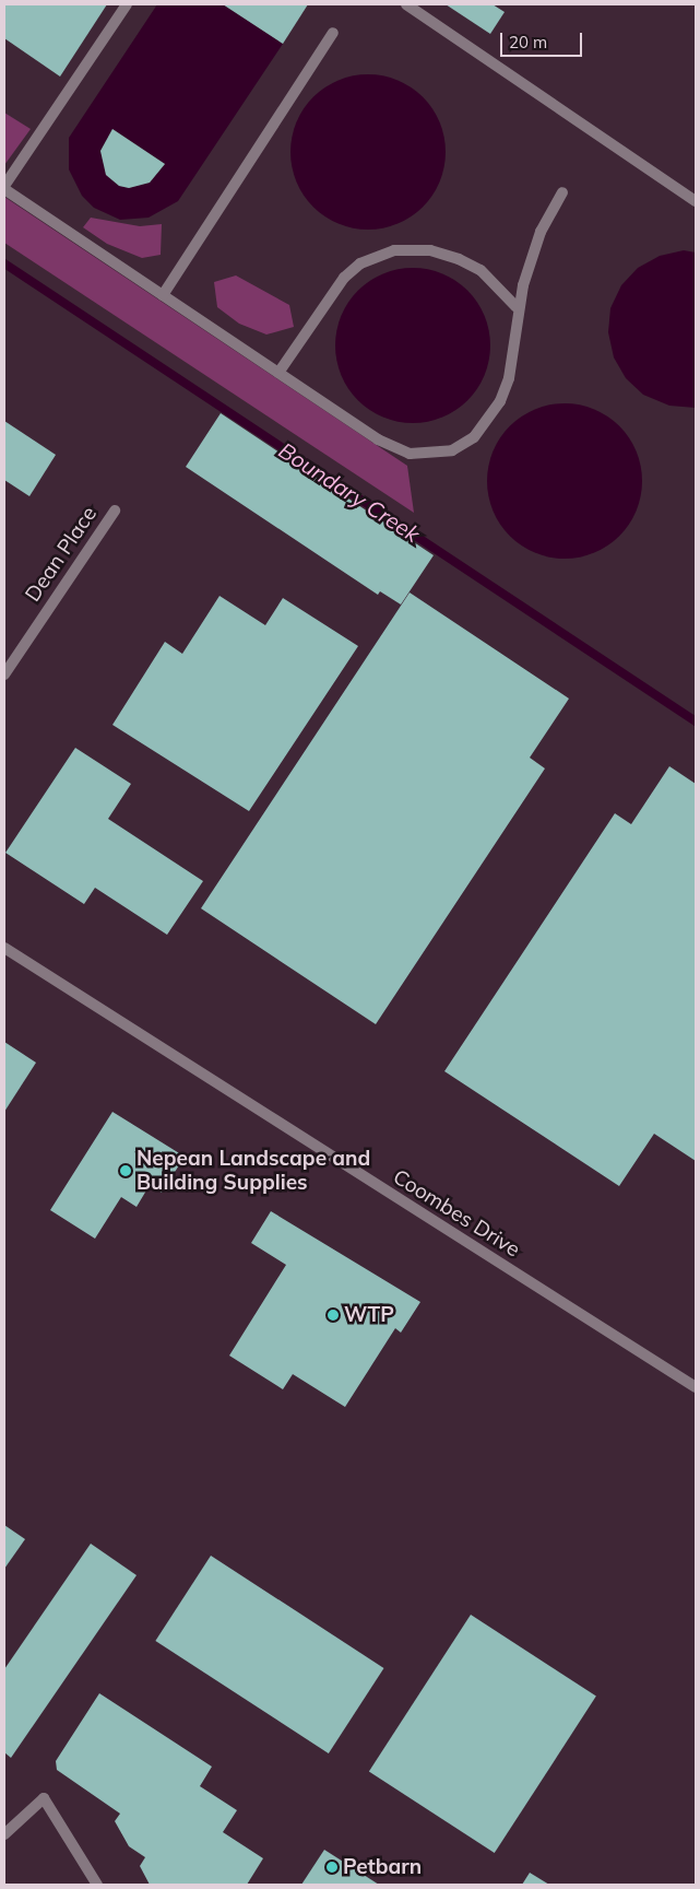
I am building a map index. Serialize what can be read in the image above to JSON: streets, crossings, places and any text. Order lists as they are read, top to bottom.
{
  "streets": {
    "street": ["Dean Place", "Coombes Drive"]
  },
  "water": ["Boundary Creek"],
  "places": ["Nepean Landscape and Building Supplies", "WTP", "Petbarn"],
  "scale_bar": "20 m"
}
